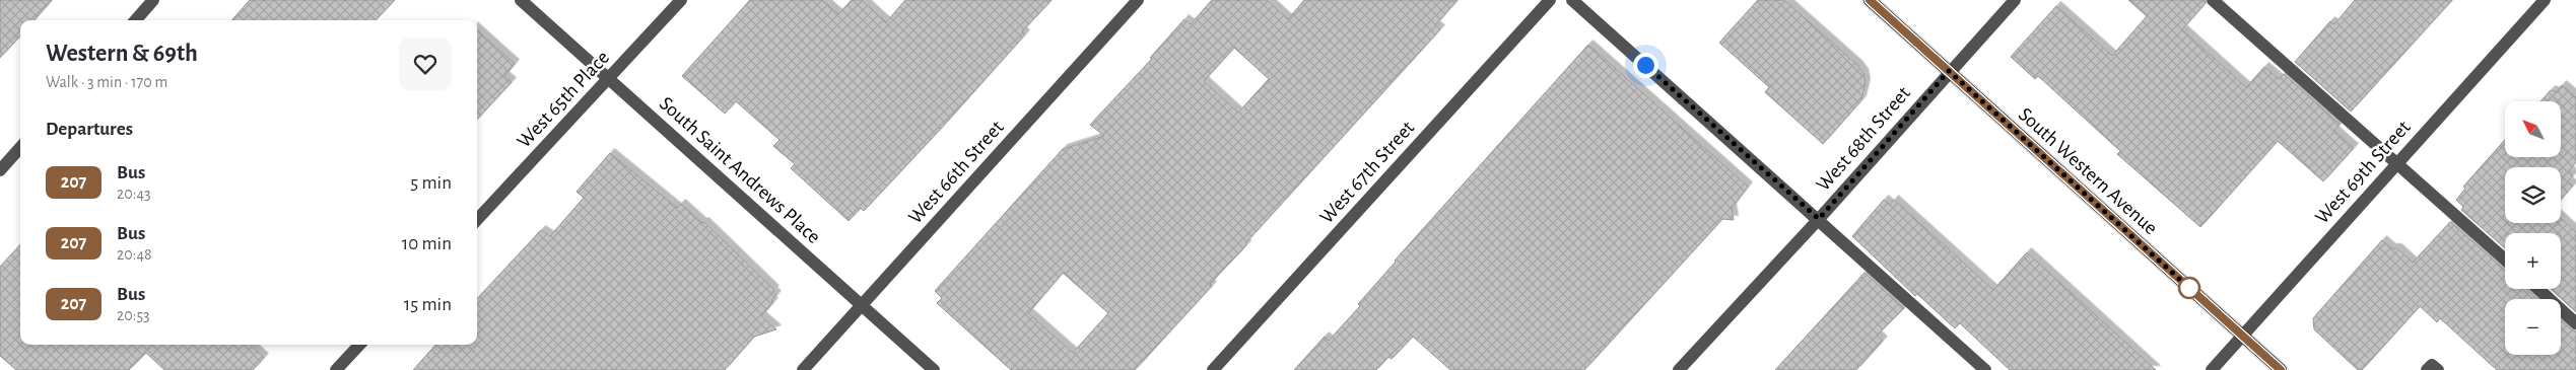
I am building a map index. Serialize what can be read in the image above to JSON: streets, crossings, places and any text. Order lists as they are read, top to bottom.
{
  "streets": {
    "main road": ["South Western Avenue"],
    "street": [
      "West 65th Place",
      "West 68th Street",
      "South Saint Andrews Place",
      "West 66th Street",
      "West 67th Street",
      "West 69th Street"
    ]
  },
  "crossings": [
    ["West 65th Place", "South Saint Andrews Place"],
    ["West 68th Street", "South Western Avenue"],
    ["South Saint Andrews Place", "West 66th Street"],
    ["South Western Avenue", "West 69th Street"]
  ],
  "lines": ["bus line 207"],
  "north": "top left",
  "page": {
    "heading": [
      ["Western & 69th", "Walk · 3 min · 170 m"],
      "Departures"
    ],
    "map_buttons": ["+", "−"],
    "list": [
      {
        "mark": "207",
        "name": "Bus",
        "note": "20:43",
        "value": "5 min"
      },
      {
        "mark": "207",
        "name": "Bus",
        "note": "20:48",
        "value": "10 min"
      },
      {
        "mark": "207",
        "name": "Bus",
        "note": "20:53",
        "value": "15 min"
      }
    ]
  }
}
